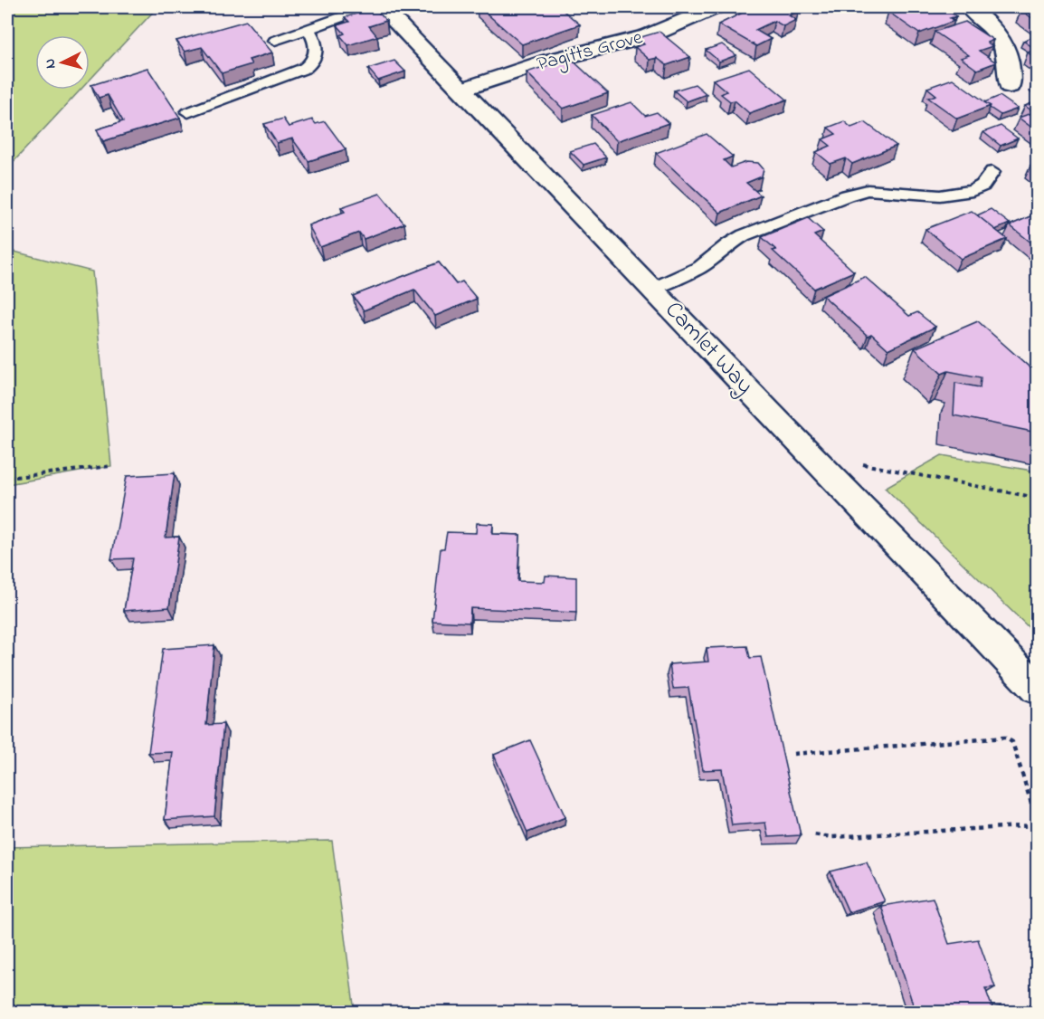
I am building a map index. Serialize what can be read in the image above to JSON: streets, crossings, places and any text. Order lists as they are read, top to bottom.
{
  "streets": {
    "street": ["Pagitts Grove", "Camlet Way"]
  },
  "crossings": [
    ["Pagitts Grove", "Camlet Way"]
  ],
  "north": "left"
}
